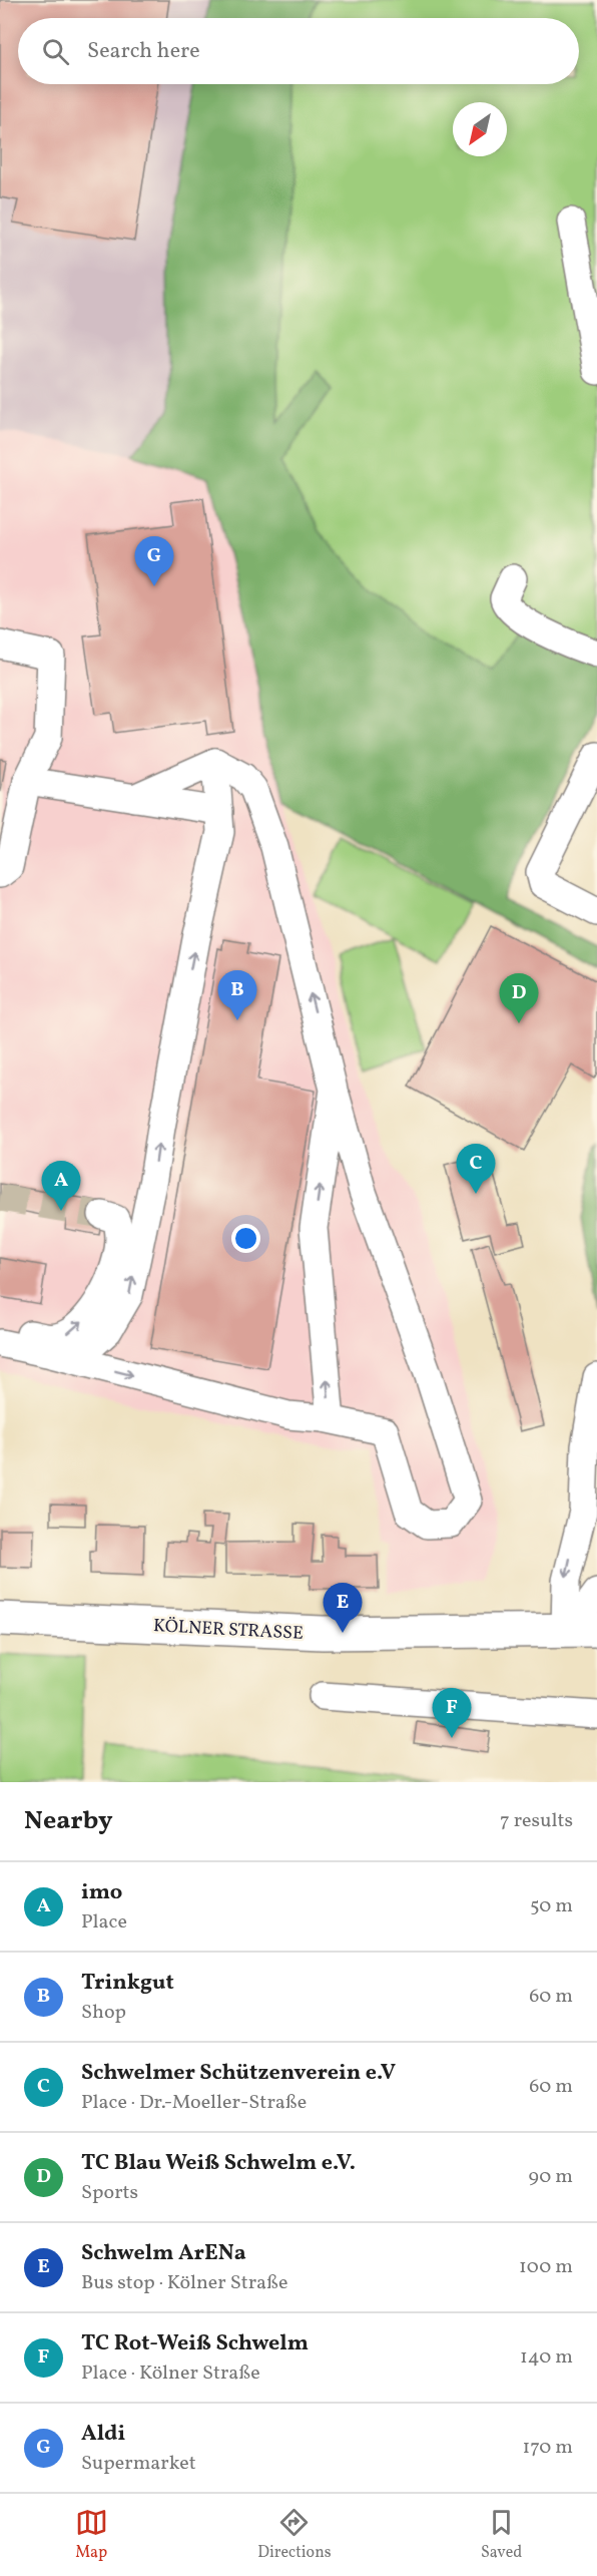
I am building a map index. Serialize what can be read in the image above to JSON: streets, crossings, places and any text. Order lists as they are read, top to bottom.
{
  "streets": {
    "main road": ["KÖLNER STRASSE"]
  },
  "north": "bottom left",
  "page": {
    "search": "Search here",
    "pins": [
      "G",
      "B",
      "D",
      "C",
      "A",
      "E",
      "F"
    ],
    "heading": ["Nearby", "7 results"],
    "list": [
      {
        "mark": "A",
        "name": "imo",
        "note": "Place",
        "value": "50 m"
      },
      {
        "mark": "B",
        "name": "Trinkgut",
        "note": "Shop",
        "value": "60 m"
      },
      {
        "mark": "C",
        "name": "Schwelmer Schützenverein e.V",
        "note": "Place · Dr.-Moeller-Straße",
        "value": "60 m"
      },
      {
        "mark": "D",
        "name": "TC Blau Weiß Schwelm e.V.",
        "note": "Sports",
        "value": "90 m"
      },
      {
        "mark": "E",
        "name": "Schwelm ArENa",
        "note": "Bus stop · Kölner Straße",
        "value": "100 m"
      },
      {
        "mark": "F",
        "name": "TC Rot-Weiß Schwelm",
        "note": "Place · Kölner Straße",
        "value": "140 m"
      },
      {
        "mark": "G",
        "name": "Aldi",
        "note": "Supermarket",
        "value": "170 m"
      }
    ],
    "nav": ["Map", "Directions", "Saved"]
  }
}
